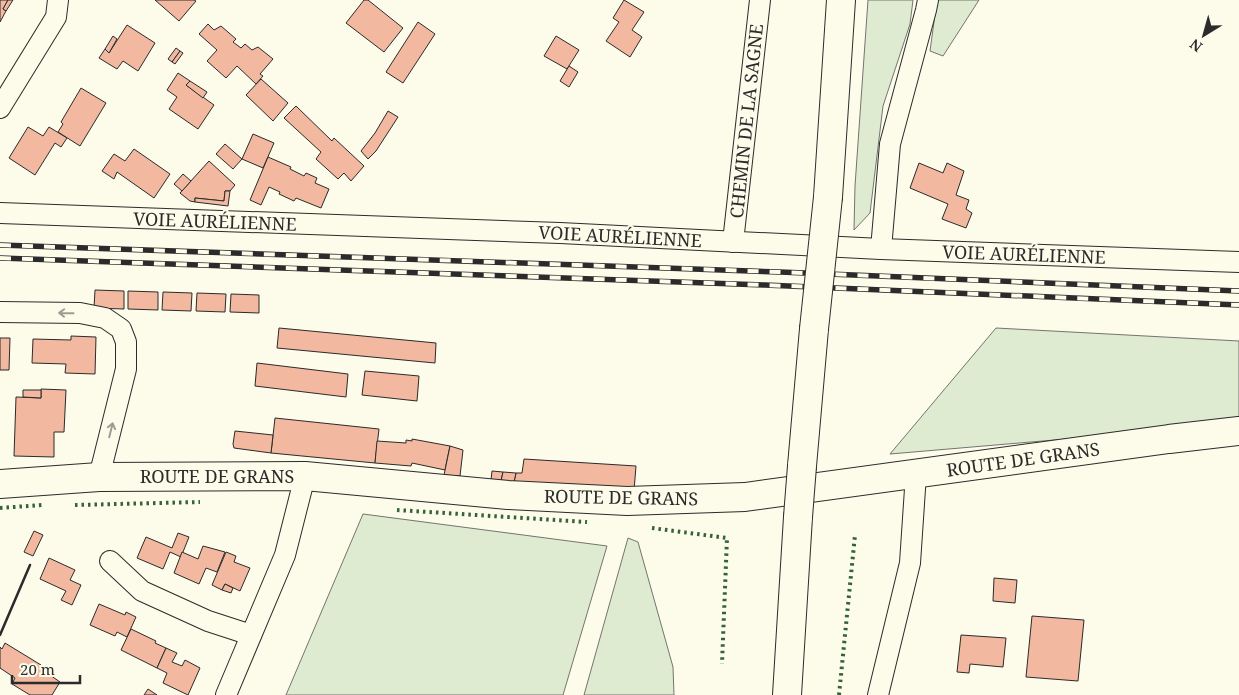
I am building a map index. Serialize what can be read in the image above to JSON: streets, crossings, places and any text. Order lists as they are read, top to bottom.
{
  "streets": {
    "street": ["CHEMIN DE LA SAGNE", "VOIE AURÉLIENNE", "ROUTE DE GRANS"]
  },
  "crossings": [
    ["CHEMIN DE LA SAGNE", "VOIE AURÉLIENNE"]
  ],
  "scale_bar": "20 m",
  "north": "bottom left"
}
